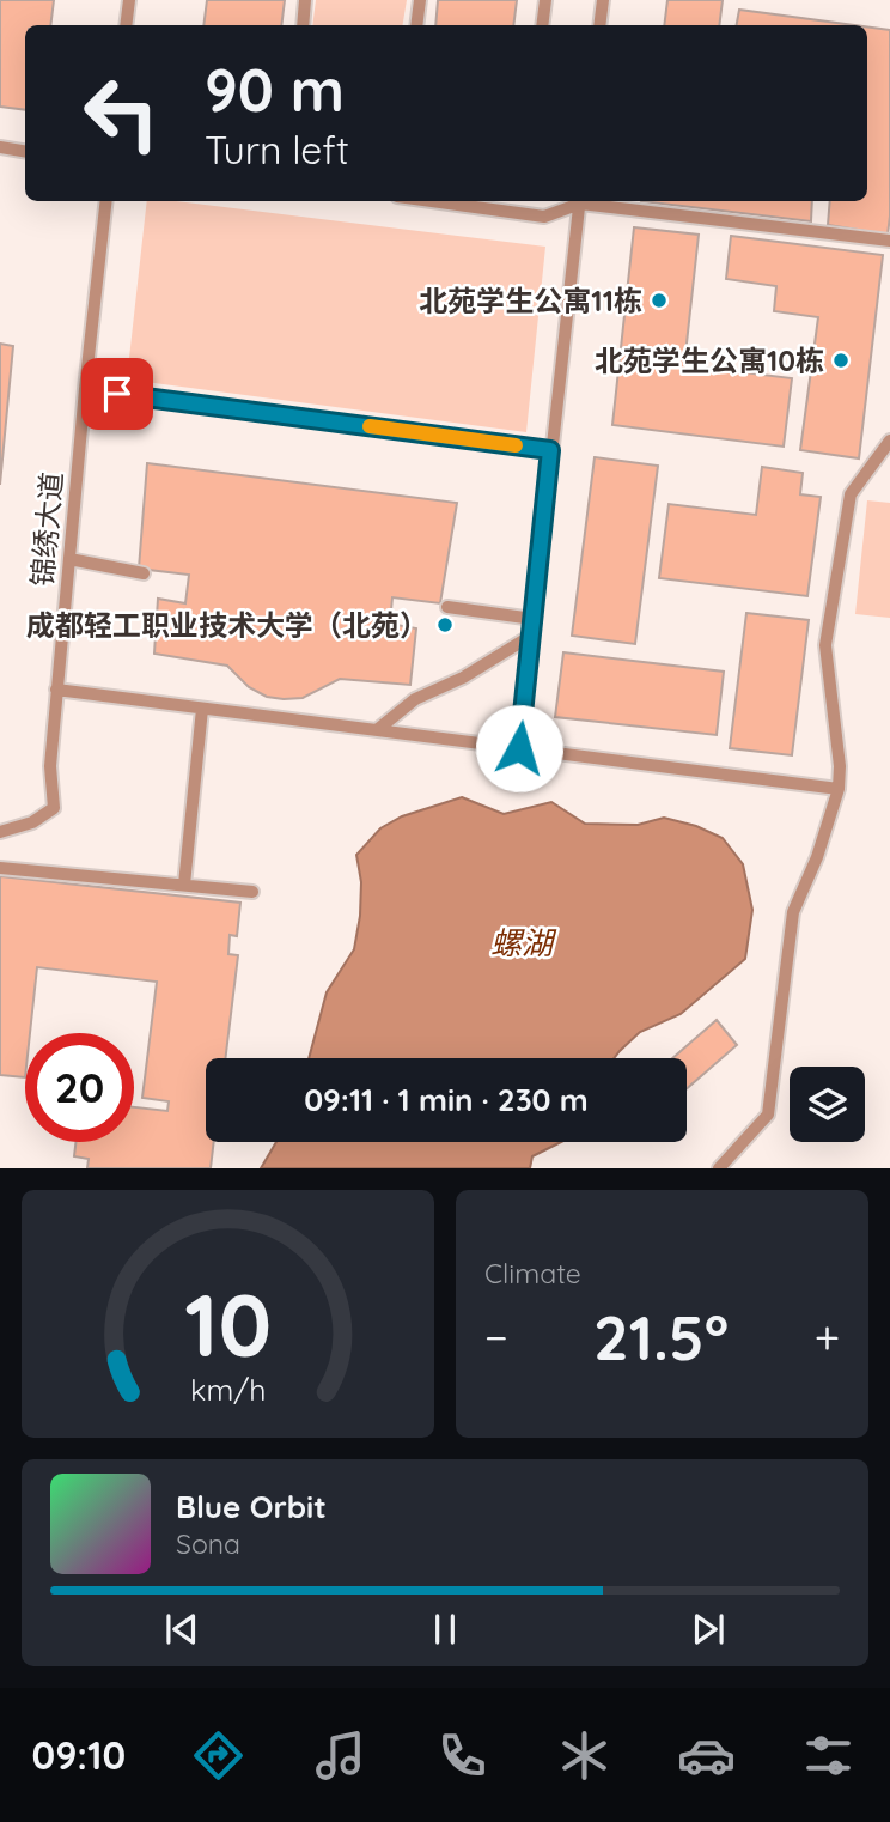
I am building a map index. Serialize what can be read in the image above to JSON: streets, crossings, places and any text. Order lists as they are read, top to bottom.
{
  "streets": {
    "lane": ["锦绣大道"]
  },
  "water": ["螺湖"],
  "places": ["北苑学生公寓11栋", "北苑学生公寓10栋", "成都轻工职业技术大学（北苑）"],
  "page": {
    "turn": ["90 m", "Turn left"],
    "limit": "20",
    "trip": "09:11 · 1 min · 230 m",
    "tile": "Climate",
    "heat": ["−", "21.5°", "+"],
    "song": ["Blue Orbit", "Sona"],
    "tabs": "09:10",
    "gauge": ["10", "km/h"]
  }
}
